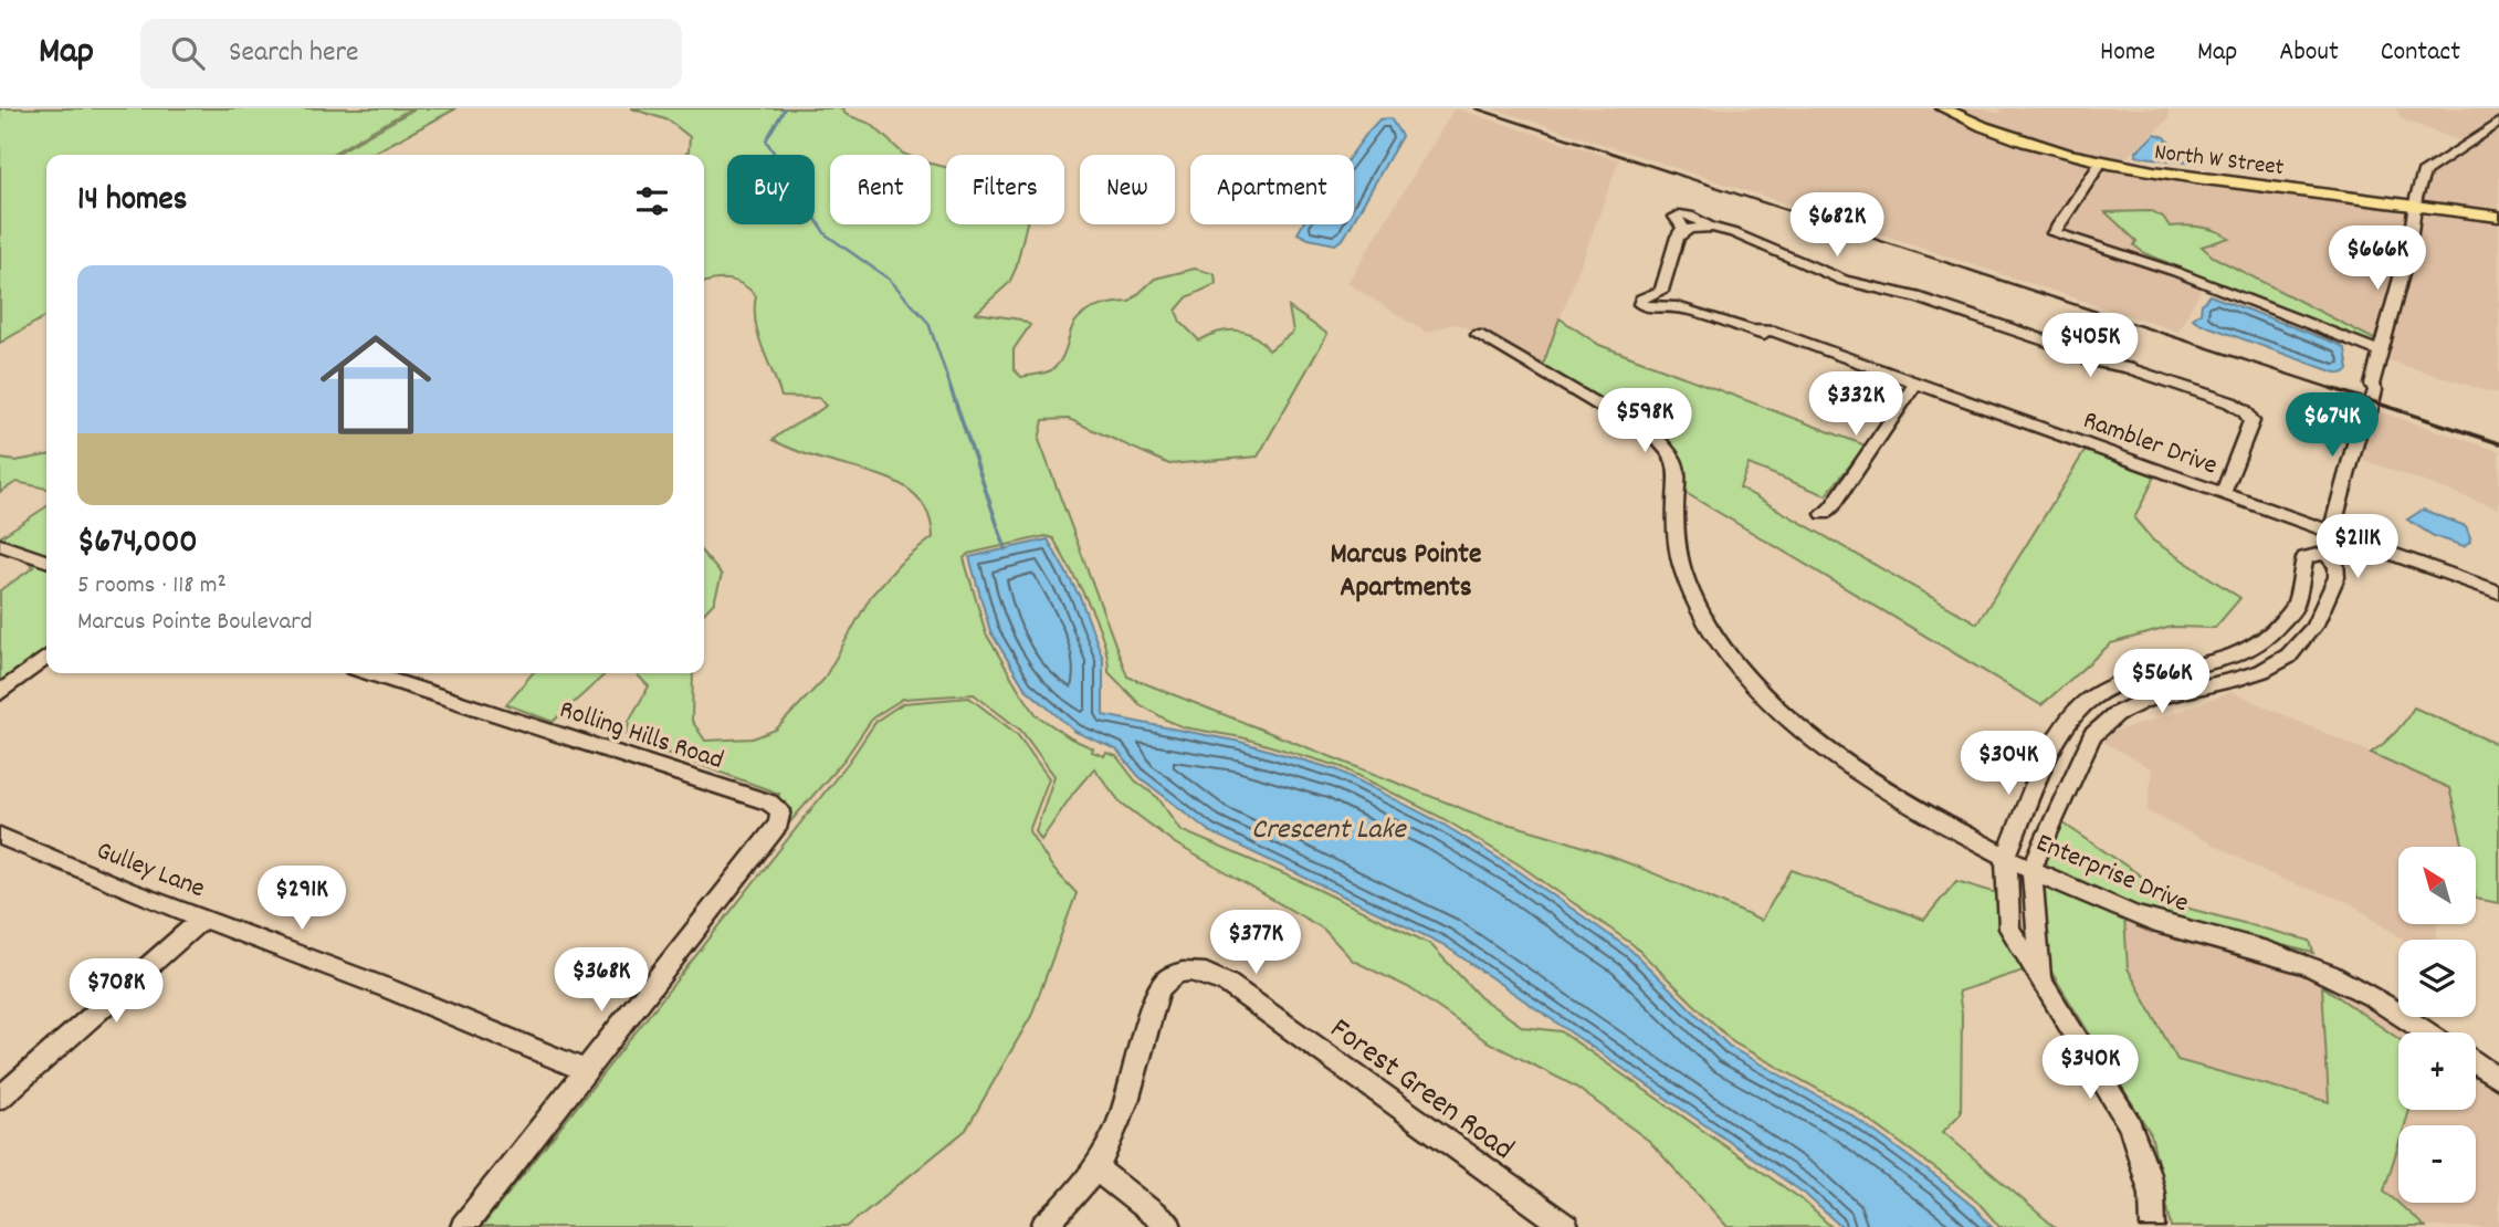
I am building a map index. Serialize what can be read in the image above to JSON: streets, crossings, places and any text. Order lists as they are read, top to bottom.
{
  "streets": {
    "main road": ["North W Street"],
    "street": [
      "Rambler Drive",
      "Rolling Hills Road",
      "Gulley Lane",
      "Enterprise Drive",
      "Forest Green Road"
    ]
  },
  "crossings": [
    ["Rolling Hills Road", "Gulley Lane"]
  ],
  "districts": ["Marcus Pointe Apartments"],
  "water": ["Crescent Lake"],
  "north": "top left",
  "page": {
    "header": "Map",
    "search": "Search here",
    "nav": [
      "Home",
      "Map",
      "About",
      "Contact"
    ],
    "chip": [
      "Buy",
      "Rent",
      "Filters",
      "New",
      "Apartment"
    ],
    "heading": "14 homes",
    "price": [
      "$682K",
      "$666K",
      "$405K",
      "$332K",
      "$598K",
      "$674K",
      "$211K",
      "$566K",
      "$304K",
      "$291K",
      "$377K",
      "$368K",
      "$708K",
      "$340K"
    ],
    "list": [
      {
        "name": "$674,000",
        "note": "5 rooms · 118 m² · Marcus Pointe Boulevard"
      }
    ],
    "map_buttons": ["+", "−"]
  }
}
